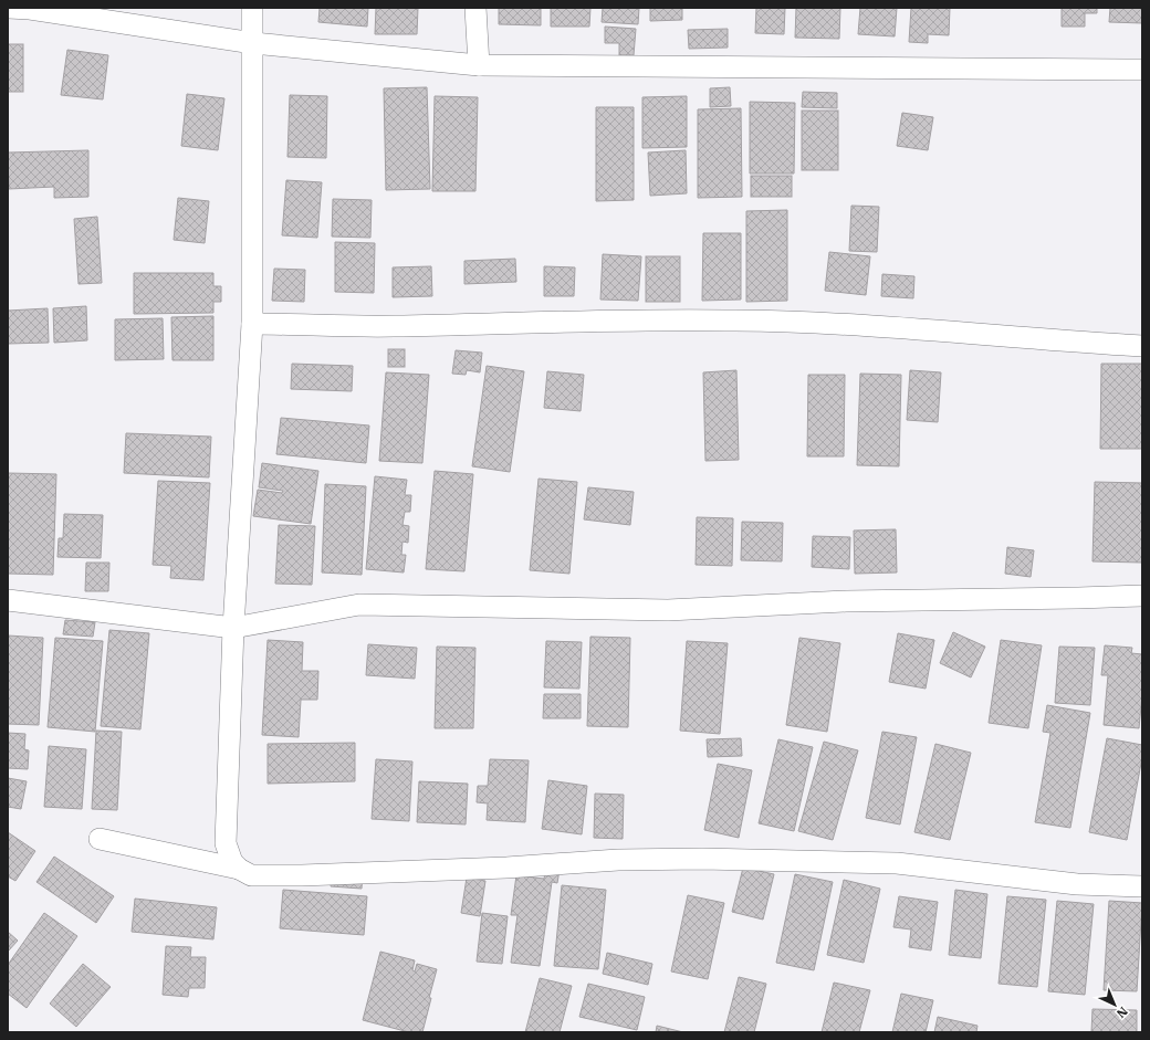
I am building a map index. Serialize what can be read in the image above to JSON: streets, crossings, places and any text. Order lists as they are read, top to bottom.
{
  "north": "bottom right"
}
